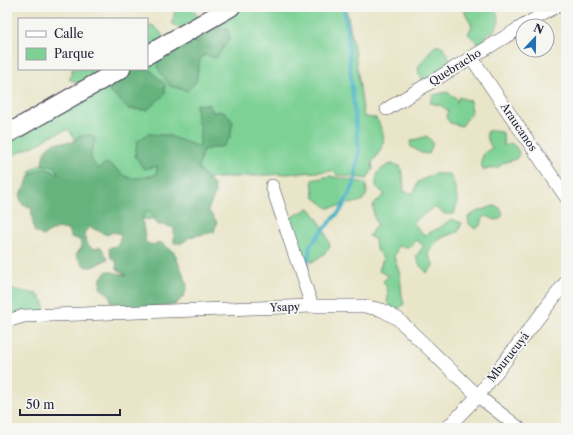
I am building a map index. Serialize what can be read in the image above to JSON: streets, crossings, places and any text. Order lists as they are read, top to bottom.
{
  "streets": {
    "street": [
      "Quebracho",
      "Araucanos",
      "Ysapy",
      "Mburucuyá"
    ]
  },
  "crossings": [
    ["Quebracho", "Araucanos"],
    ["Ysapy", "Mburucuyá"]
  ],
  "legend": ["Calle", "Parque"],
  "scale_bar": "50 m",
  "north": "top"
}
